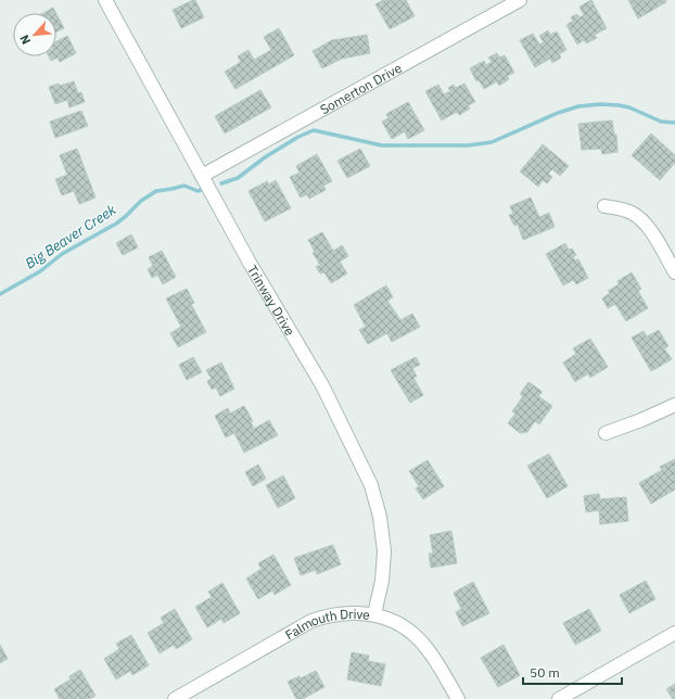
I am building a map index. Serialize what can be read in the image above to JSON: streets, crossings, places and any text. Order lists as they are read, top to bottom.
{
  "streets": {
    "street": ["Somerton Drive", "Trinway Drive", "Falmouth Drive"]
  },
  "crossings": [
    ["Somerton Drive", "Trinway Drive"],
    ["Trinway Drive", "Falmouth Drive"]
  ],
  "water": ["Big Beaver Creek"],
  "scale_bar": "50 m",
  "north": "bottom left"
}
